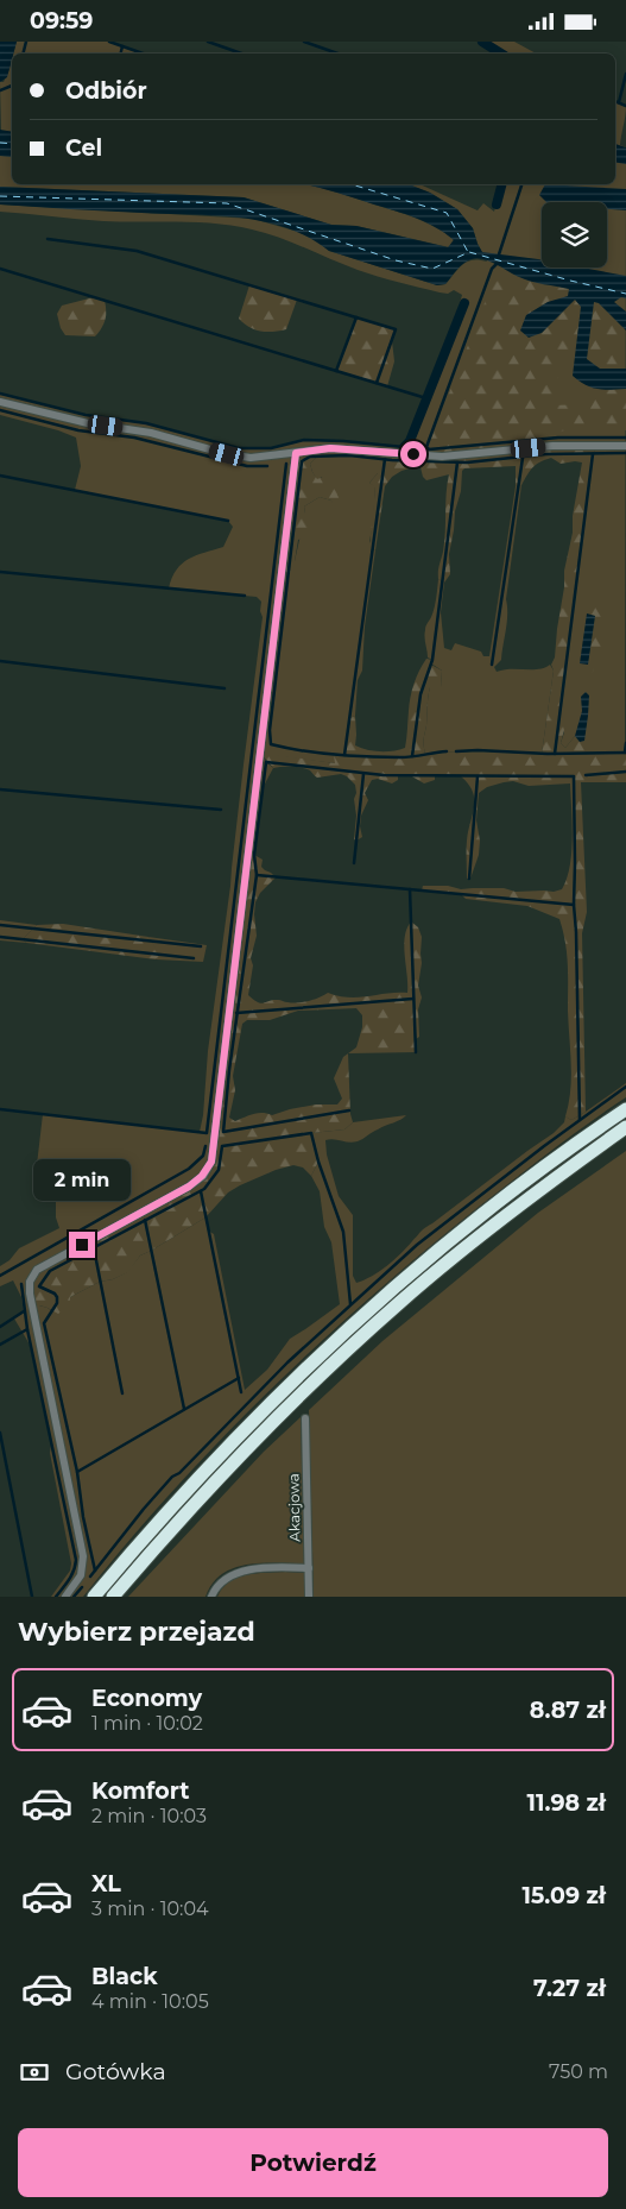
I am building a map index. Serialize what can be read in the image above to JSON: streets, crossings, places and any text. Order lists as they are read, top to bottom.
{
  "streets": {
    "street": ["Akacjowa"]
  },
  "page": {
    "status": "09:59",
    "banner": ["Odbiór", "Cel"],
    "bubble": "2 min",
    "heading": "Wybierz przejazd",
    "list": [
      {
        "name": "Economy",
        "note": "1 min · 10:02",
        "value": "8.87 zł"
      },
      {
        "name": "Komfort",
        "note": "2 min · 10:03",
        "value": "11.98 zł"
      },
      {
        "name": "XL",
        "note": "3 min · 10:04",
        "value": "15.09 zł"
      },
      {
        "name": "Black",
        "note": "4 min · 10:05",
        "value": "7.27 zł"
      }
    ],
    "pay": ["Gotówka", "750 m"],
    "buttons": "Potwierdź"
  }
}
